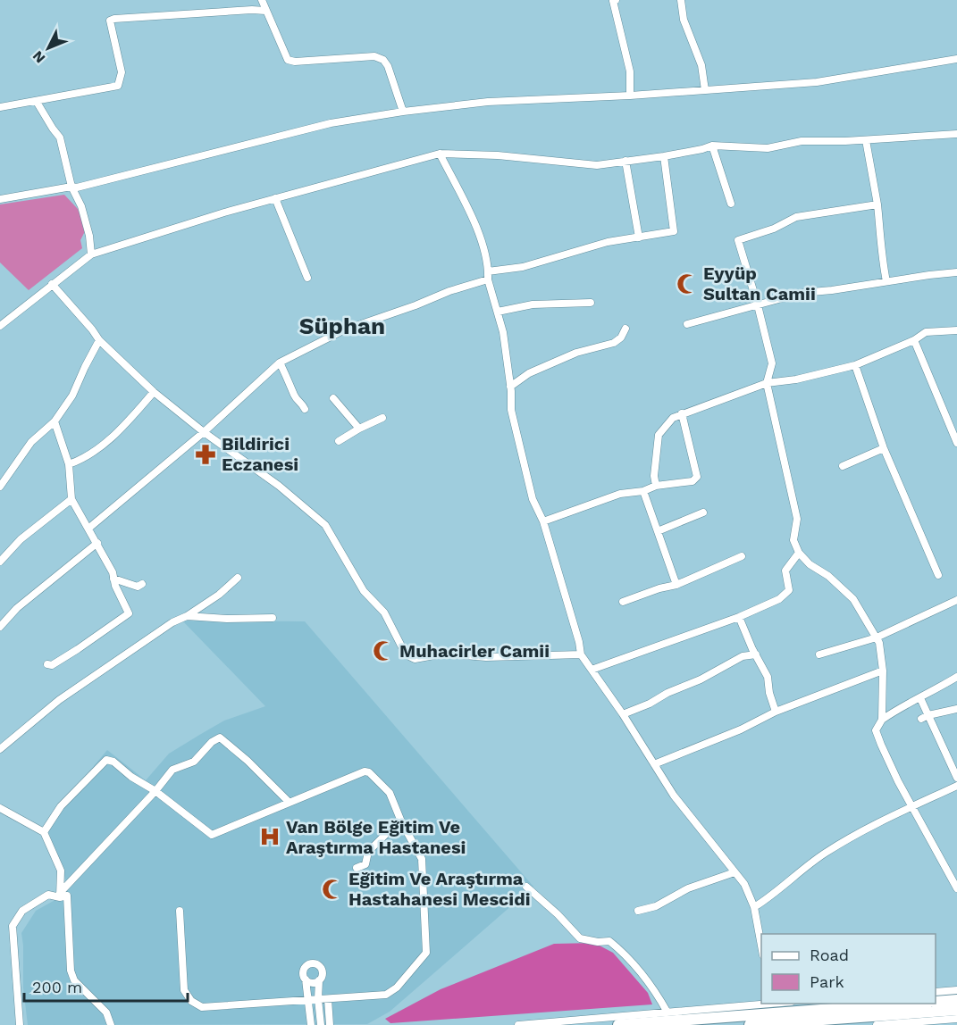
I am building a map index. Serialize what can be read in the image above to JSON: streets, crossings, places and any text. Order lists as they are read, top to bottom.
{
  "districts": ["Süphan"],
  "places": {
    "mosque": ["Eyyüp Sultan Camii", "Muhacirler Camii", "Eğitim Ve Araştırma Hastahanesi Mescidi"],
    "pharmacy": ["Bildirici Eczanesi"],
    "hospital": ["Van Bölge Eğitim Ve Araştırma Hastanesi"]
  },
  "legend": ["Road", "Park"],
  "scale_bar": "200 m",
  "north": "bottom left"
}
